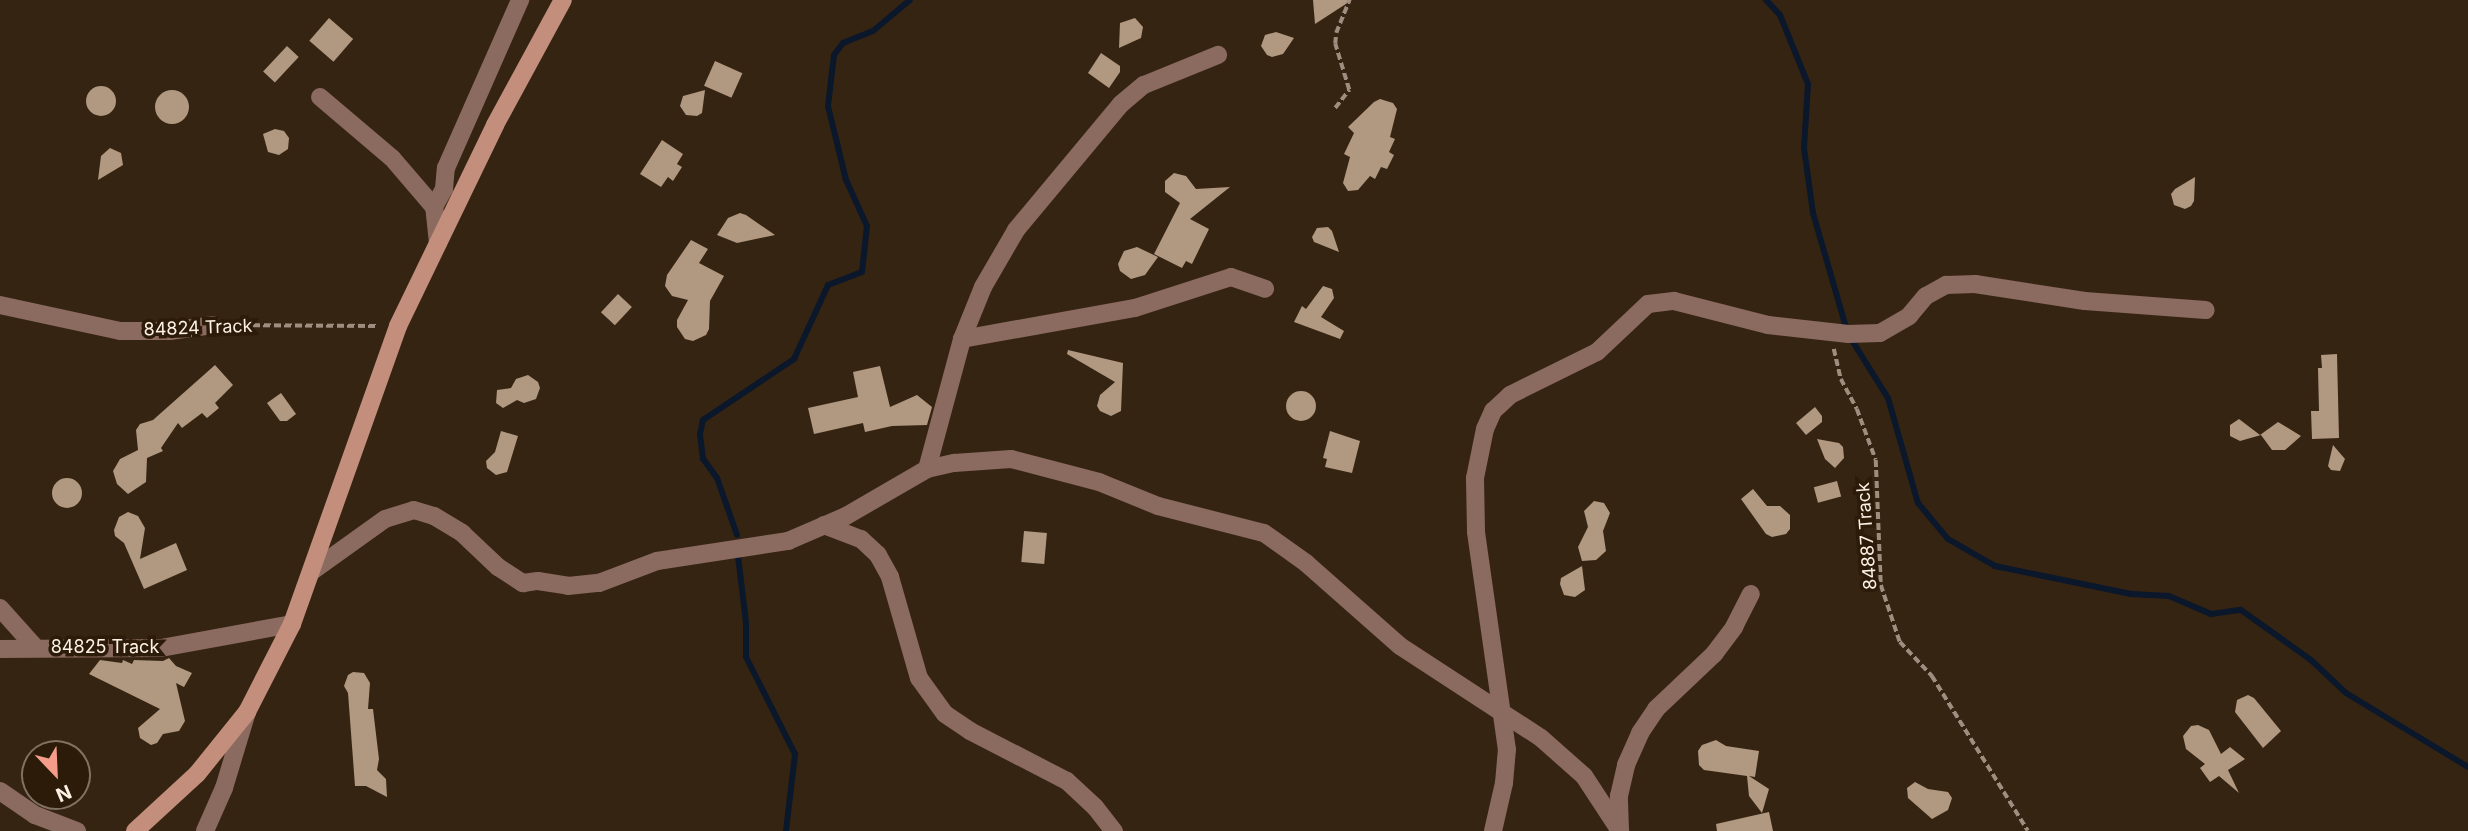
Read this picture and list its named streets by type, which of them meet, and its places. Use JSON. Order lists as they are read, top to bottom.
{
  "streets": {
    "street": ["84824 Track", "84825 Track"],
    "path": ["84887 Track"]
  },
  "north": "bottom right"
}
